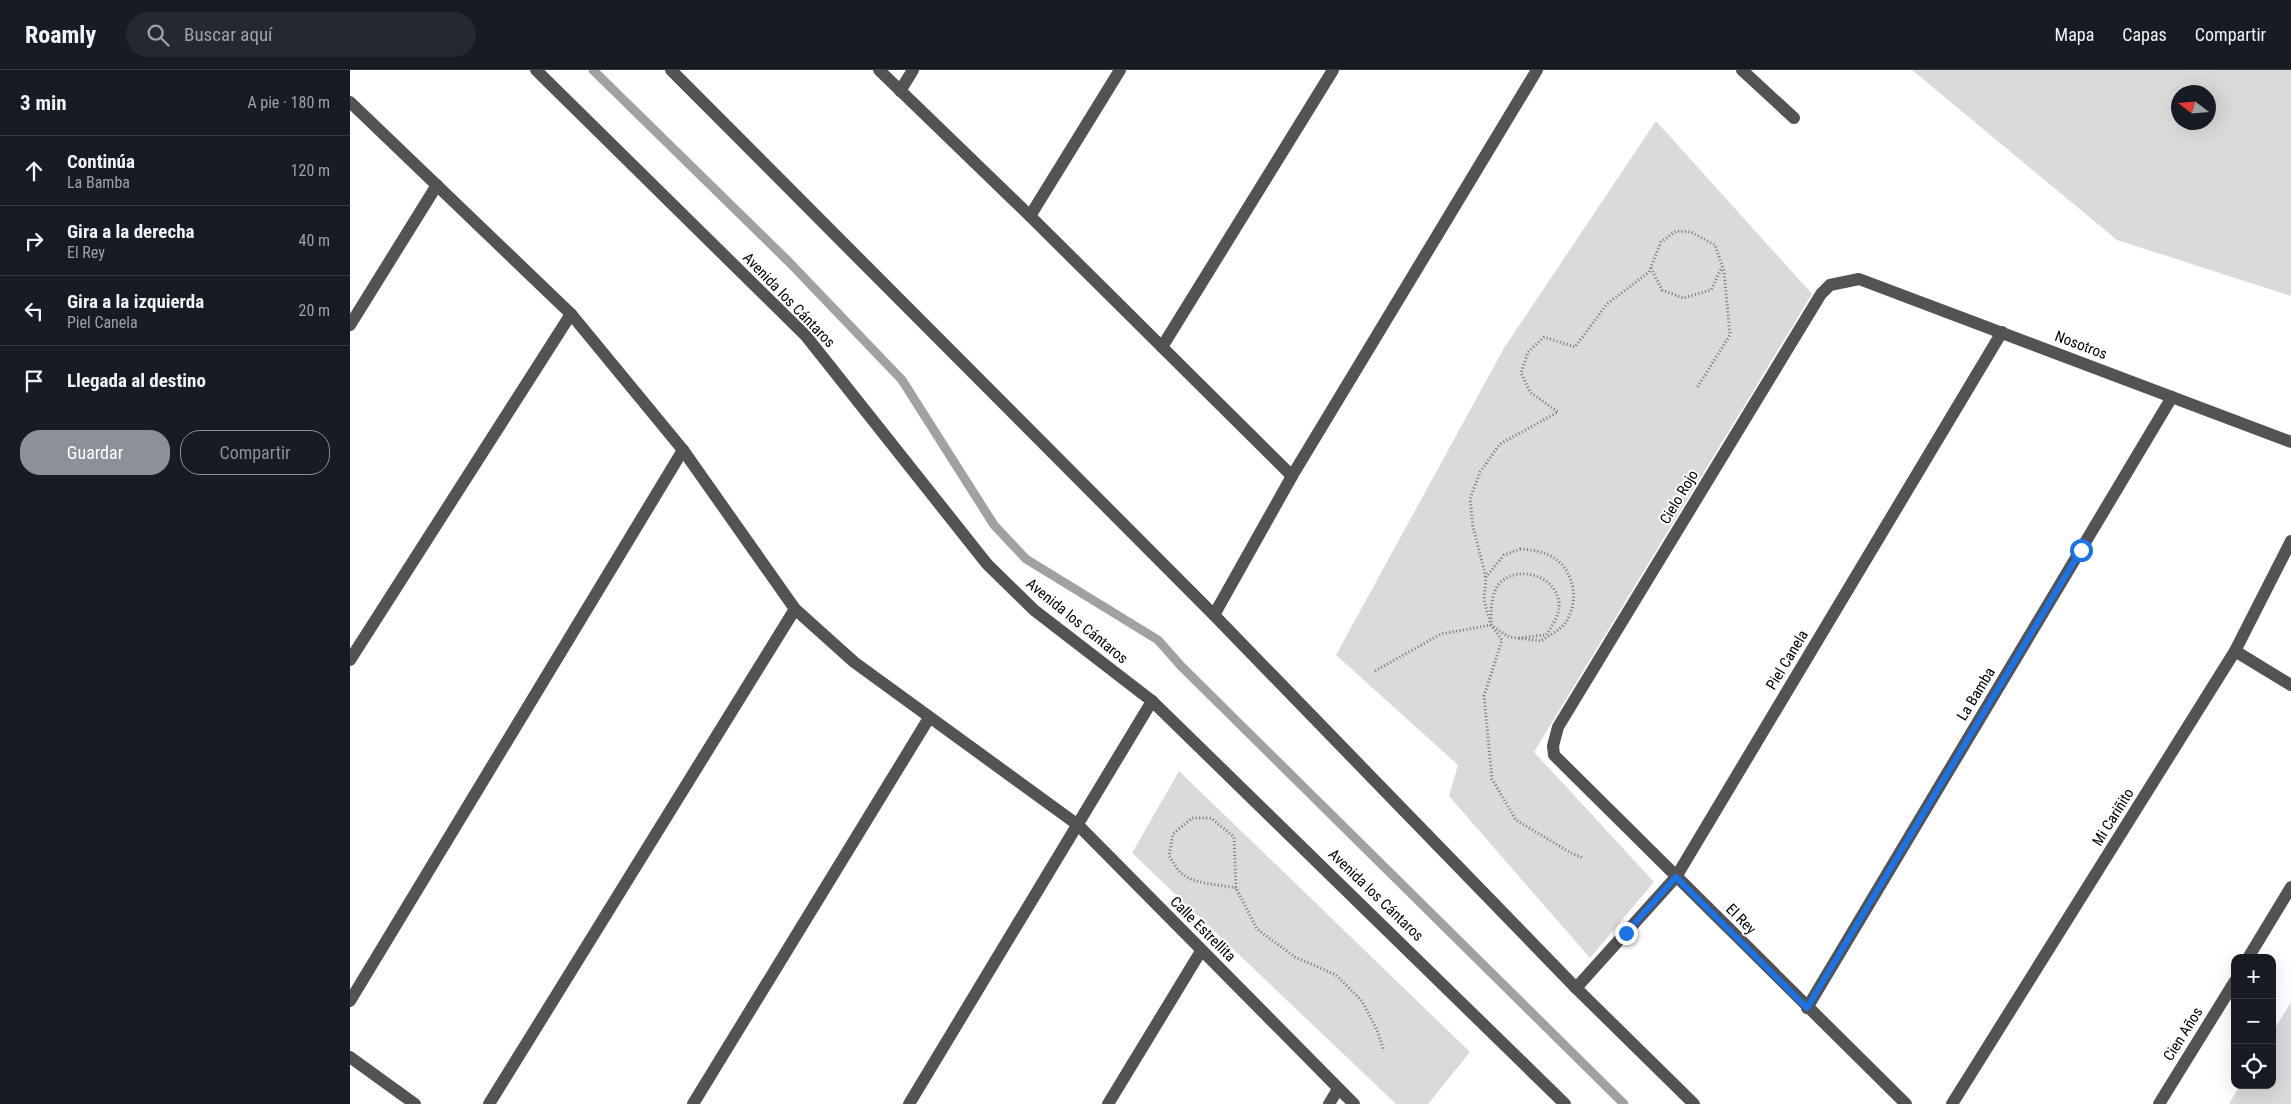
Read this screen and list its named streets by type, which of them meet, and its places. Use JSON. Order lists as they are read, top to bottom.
{
  "streets": {
    "street": [
      "Avenida los Cántaros",
      "Nosotros",
      "Cielo Rojo",
      "Piel Canela",
      "La Bamba",
      "Mi Cariñito",
      "El Rey",
      "Calle Estrellita",
      "Cien Años"
    ]
  },
  "crossings": [
    ["Nosotros", "Cielo Rojo"],
    ["Nosotros", "Piel Canela"],
    ["Nosotros", "La Bamba"],
    ["Cielo Rojo", "El Rey"],
    ["Piel Canela", "El Rey"],
    ["La Bamba", "El Rey"]
  ],
  "north": "left",
  "page": {
    "header": "Roamly",
    "search": "Buscar aquí",
    "nav": ["Mapa", "Capas", "Compartir"],
    "heading": ["3 min", "A pie · 180 m"],
    "list": [
      ["Continúa", "La Bamba", "120 m"],
      ["Gira a la derecha", "El Rey", "40 m"],
      ["Gira a la izquierda", "Piel Canela", "20 m"],
      "Llegada al destino"
    ],
    "buttons": ["Guardar", "Compartir"],
    "map_buttons": ["+", "−"]
  }
}
